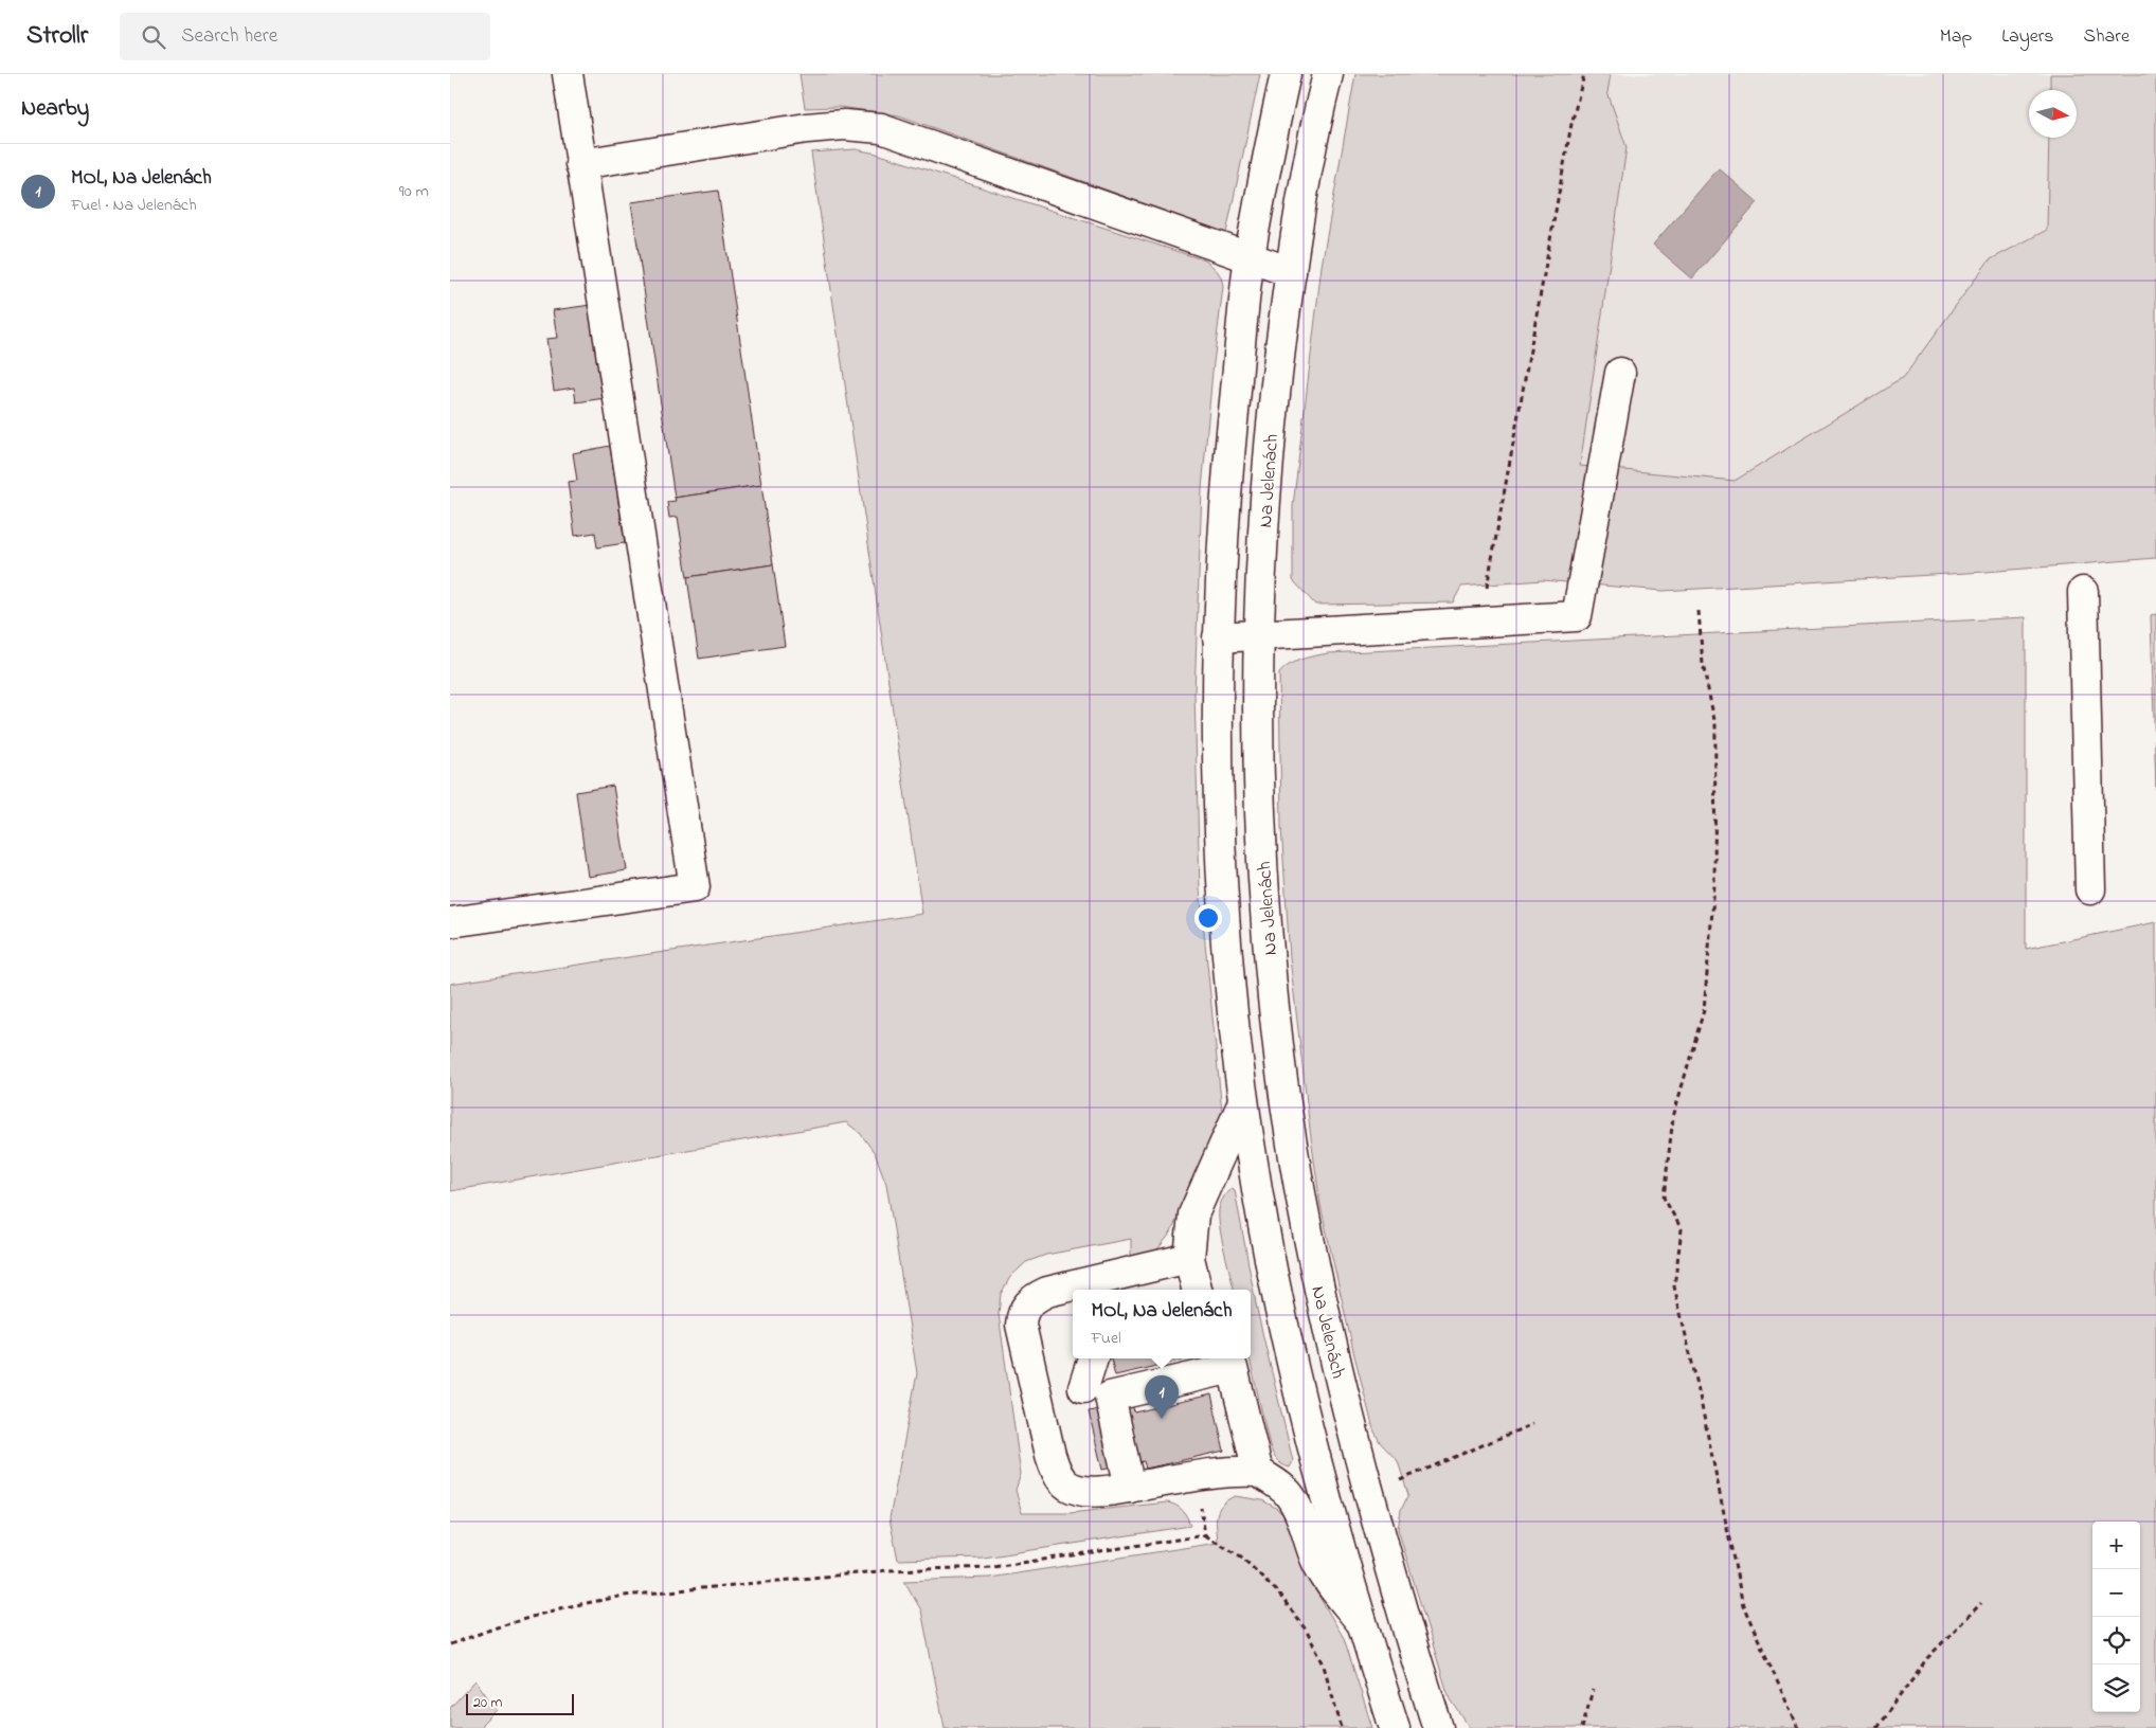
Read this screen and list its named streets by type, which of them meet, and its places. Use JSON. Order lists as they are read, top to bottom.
{
  "streets": {
    "main road": ["Na Jelenách"]
  },
  "scale_bar": "20 m",
  "north": "right",
  "page": {
    "header": "Strollr",
    "search": "Search here",
    "nav": ["Map", "Layers", "Share"],
    "heading": "Nearby",
    "list": [
      {
        "mark": "1",
        "name": "MOL, Na Jelenách",
        "note": "Fuel · Na Jelenách",
        "value": "90 m"
      }
    ],
    "popup": ["MOL, Na Jelenách", "Fuel"],
    "pins": "1",
    "map_buttons": ["+", "−"],
    "scale": "20 m"
  }
}
